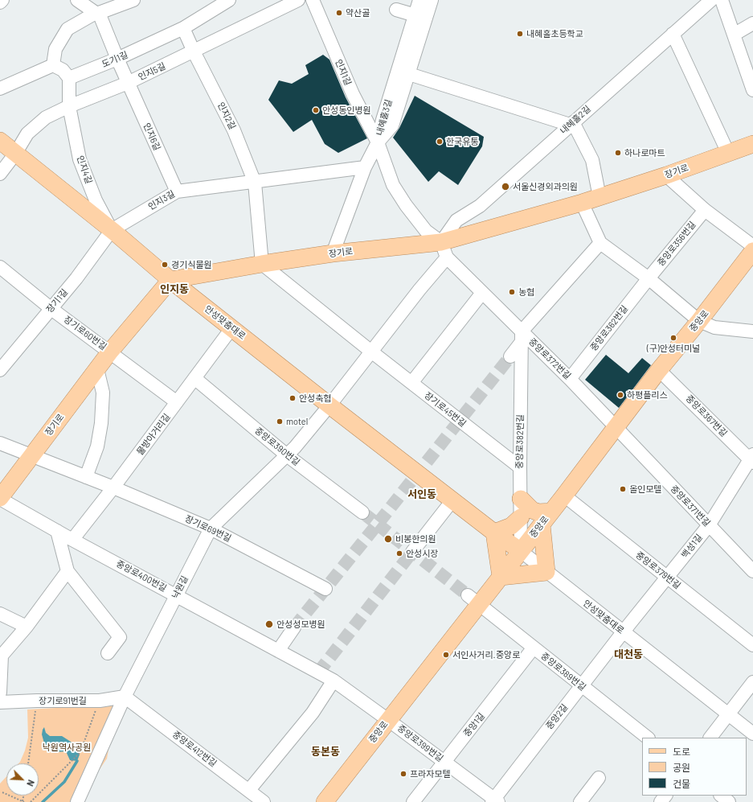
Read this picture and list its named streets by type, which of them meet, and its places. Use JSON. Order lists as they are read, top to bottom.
{
  "streets": {
    "main road": ["장기로", "중앙로", "안성맞춤대로"],
    "street": [
      "도기1길",
      "인지5길",
      "인지1길",
      "인지2길",
      "내혜홀3길",
      "내혜홀2길",
      "인지6길",
      "인지4길",
      "인지3길",
      "중앙로356번길",
      "장기1길",
      "중앙로362번길",
      "장기로60번길",
      "중앙로372번길",
      "장기로45번길",
      "중앙로367번길",
      "물방아거리길",
      "중앙로382번길",
      "중앙로390번길",
      "중앙로371번길",
      "장기로69번길",
      "백성1길",
      "중앙로379번길",
      "중앙로400번길",
      "낙원길",
      "중앙로389번길",
      "장기로91번길",
      "중앙2길",
      "중앙1길",
      "중앙로399번길",
      "중앙로412번길"
    ]
  },
  "crossings": [
    ["도기1길", "인지2길"],
    ["도기1길", "인지6길"],
    ["도기1길", "인지4길"],
    ["인지5길", "인지2길"],
    ["인지5길", "인지6길"],
    ["인지5길", "인지4길"],
    ["인지5길", "안성맞춤대로"],
    ["인지1길", "내혜홀3길"],
    ["인지1길", "내혜홀2길"],
    ["인지1길", "장기로"],
    ["인지1길", "중앙로372번길"],
    ["인지2길", "장기로"],
    ["인지2길", "인지3길"],
    ["인지2길", "장기로45번길"],
    ["내혜홀2길", "장기로"],
    ["내혜홀2길", "중앙로372번길"],
    ["인지6길", "인지3길"],
    ["인지4길", "인지3길"],
    ["인지4길", "장기1길"],
    ["인지4길", "안성맞춤대로"],
    ["장기로", "안성맞춤대로"],
    ["장기로", "장기로60번길"],
    ["장기로", "중앙로372번길"],
    ["장기로", "장기로45번길"],
    ["장기로", "장기로69번길"],
    ["장기로", "중앙로400번길"],
    ["인지3길", "장기1길"],
    ["인지3길", "안성맞춤대로"],
    ["중앙로356번길", "중앙로362번길"],
    ["장기1길", "안성맞춤대로"],
    ["장기1길", "장기로60번길"],
    ["중앙로", "안성맞춤대로"],
    ["중앙로", "중앙로372번길"],
    ["중앙로", "중앙로367번길"],
    ["중앙로", "중앙로382번길"],
    ["중앙로", "중앙로371번길"],
    ["중앙로", "중앙로379번길"],
    ["중앙로", "중앙로400번길"],
    ["중앙로", "중앙로389번길"],
    ["중앙로", "중앙로399번길"],
    ["안성맞춤대로", "물방아거리길"],
    ["안성맞춤대로", "중앙로382번길"],
    ["안성맞춤대로", "백성1길"],
    ["안성맞춤대로", "낙원길"],
    ["안성맞춤대로", "중앙2길"],
    ["중앙로362번길", "중앙로372번길"],
    ["중앙로372번길", "중앙로382번길"],
    ["중앙로372번길", "중앙로371번길"],
    ["장기로45번길", "중앙로382번길"],
    ["중앙로367번길", "백성1길"],
    ["물방아거리길", "중앙로390번길"],
    ["물방아거리길", "장기로69번길"],
    ["물방아거리길", "중앙로400번길"],
    ["중앙로390번길", "낙원길"],
    ["중앙로371번길", "백성1길"],
    ["장기로69번길", "낙원길"],
    ["백성1길", "중앙로379번길"],
    ["백성1길", "중앙2길"],
    ["중앙로400번길", "낙원길"],
    ["중앙로400번길", "중앙로399번길"],
    ["낙원길", "장기로91번길"],
    ["낙원길", "중앙로412번길"],
    ["중앙로389번길", "중앙2길"],
    ["중앙로389번길", "중앙1길"],
    ["장기로91번길", "중앙로412번길"],
    ["중앙2길", "중앙로399번길"],
    ["중앙1길", "중앙로399번길"]
  ],
  "districts": [
    "인지동",
    "서인동",
    "대천동",
    "동본동"
  ],
  "parks": ["낙원역사공원"],
  "places": [
    "약산골",
    "내혜홀초등학교",
    "안성동인병원",
    "한국유통",
    "하나로마트",
    "서울신경외과의원",
    "경기식물원",
    "농협",
    "(구)안성터미널",
    "하평플리스",
    "안성축협",
    "motel",
    "올인모텔",
    "비봉한의원",
    "안성시장",
    "안성성모병원",
    "서인사거리.중앙로",
    "프라자모텔"
  ],
  "legend": ["도로", "공원", "건물"],
  "north": "bottom right"
}
